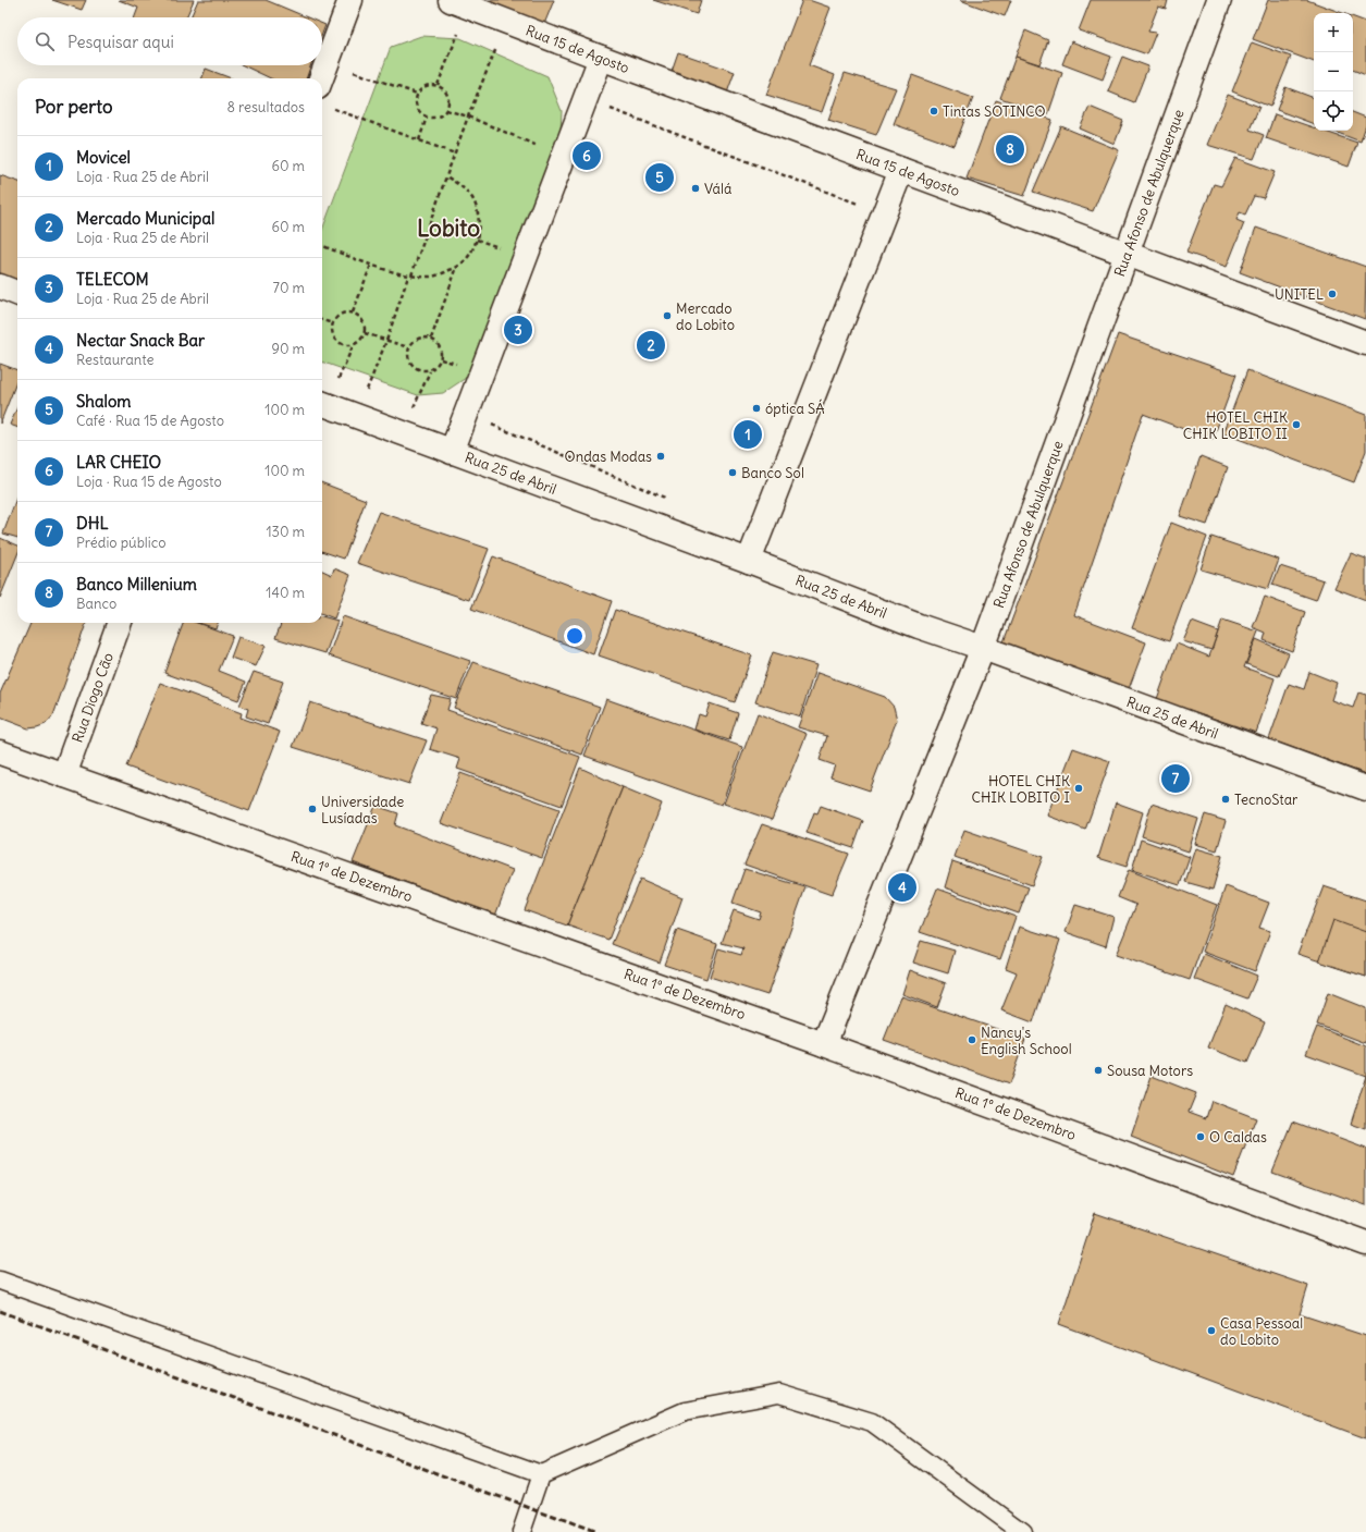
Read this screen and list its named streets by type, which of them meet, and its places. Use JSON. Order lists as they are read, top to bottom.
{
  "streets": {
    "street": [
      "Rua 15 de Agosto",
      "Rua Afonso de Abulquerque",
      "Rua 25 de Abril",
      "Rua Diogo Cão",
      "Rua 1º de Dezembro"
    ]
  },
  "crossings": [
    ["Rua 15 de Agosto", "Rua Afonso de Abulquerque"],
    ["Rua Afonso de Abulquerque", "Rua 25 de Abril"],
    ["Rua Afonso de Abulquerque", "Rua 1º de Dezembro"],
    ["Rua Diogo Cão", "Rua 1º de Dezembro"]
  ],
  "districts": ["Lobito"],
  "places": [
    "Tintas SOTINCO",
    "Válá",
    "UNITEL",
    "Mercado do Lobito",
    "óptica SÁ",
    "HOTEL CHIK CHIK LOBITO II",
    "Ondas Modas",
    "Banco Sol",
    "HOTEL CHIK CHIK LOBITO I",
    "TecnoStar",
    "Universidade Lusíadas",
    "Nancy's English School",
    "Sousa Motors",
    "O Caldas",
    "Casa Pessoal do Lobito"
  ],
  "page": {
    "map_buttons": ["+", "−"],
    "search": "Pesquisar aqui",
    "heading": ["Por perto", "8 resultados"],
    "pins": [
      "8",
      "6",
      "5",
      "3",
      "2",
      "1",
      "7",
      "4"
    ],
    "list": [
      {
        "mark": "1",
        "name": "Movicel",
        "note": "Loja · Rua 25 de Abril",
        "value": "60 m"
      },
      {
        "mark": "2",
        "name": "Mercado Municipal",
        "note": "Loja · Rua 25 de Abril",
        "value": "60 m"
      },
      {
        "mark": "3",
        "name": "TELECOM",
        "note": "Loja · Rua 25 de Abril",
        "value": "70 m"
      },
      {
        "mark": "4",
        "name": "Nectar Snack Bar",
        "note": "Restaurante",
        "value": "90 m"
      },
      {
        "mark": "5",
        "name": "Shalom",
        "note": "Café · Rua 15 de Agosto",
        "value": "100 m"
      },
      {
        "mark": "6",
        "name": "LAR CHEIO",
        "note": "Loja · Rua 15 de Agosto",
        "value": "100 m"
      },
      {
        "mark": "7",
        "name": "DHL",
        "note": "Prédio público",
        "value": "130 m"
      },
      {
        "mark": "8",
        "name": "Banco Millenium",
        "note": "Banco",
        "value": "140 m"
      }
    ]
  }
}
